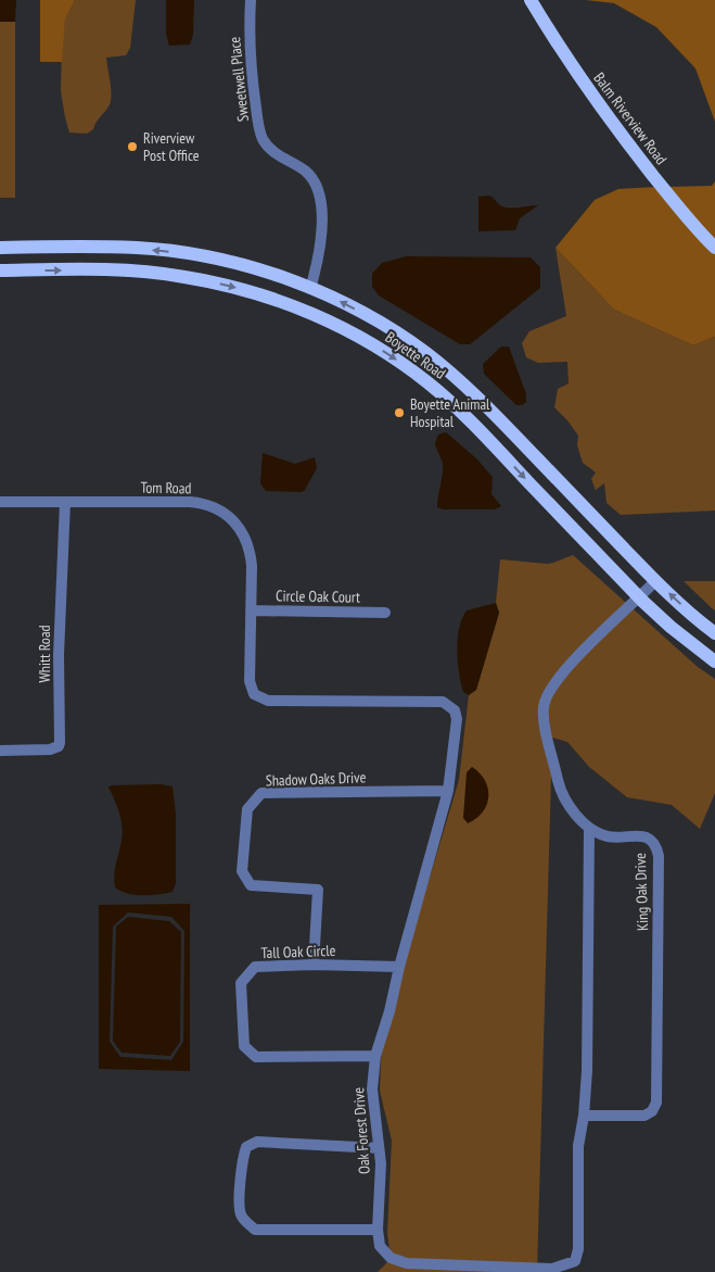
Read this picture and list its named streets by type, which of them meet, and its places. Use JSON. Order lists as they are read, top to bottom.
{
  "streets": {
    "main road": ["Balm Riverview Road", "Boyette Road"],
    "street": [
      "Sweetwell Place",
      "Tom Road",
      "Circle Oak Court",
      "Whitt Road",
      "Shadow Oaks Drive",
      "King Oak Drive",
      "Tall Oak Circle",
      "Oak Forest Drive"
    ]
  },
  "crossings": [
    ["Sweetwell Place", "Boyette Road"],
    ["Tom Road", "Circle Oak Court"],
    ["Tom Road", "Whitt Road"],
    ["Tom Road", "Oak Forest Drive"],
    ["Circle Oak Court", "Oak Forest Drive"],
    ["Shadow Oaks Drive", "Tall Oak Circle"],
    ["Shadow Oaks Drive", "Oak Forest Drive"],
    ["King Oak Drive", "Oak Forest Drive"],
    ["Tall Oak Circle", "Oak Forest Drive"]
  ],
  "places": ["Riverview Post Office", "Boyette Animal Hospital"]
}
